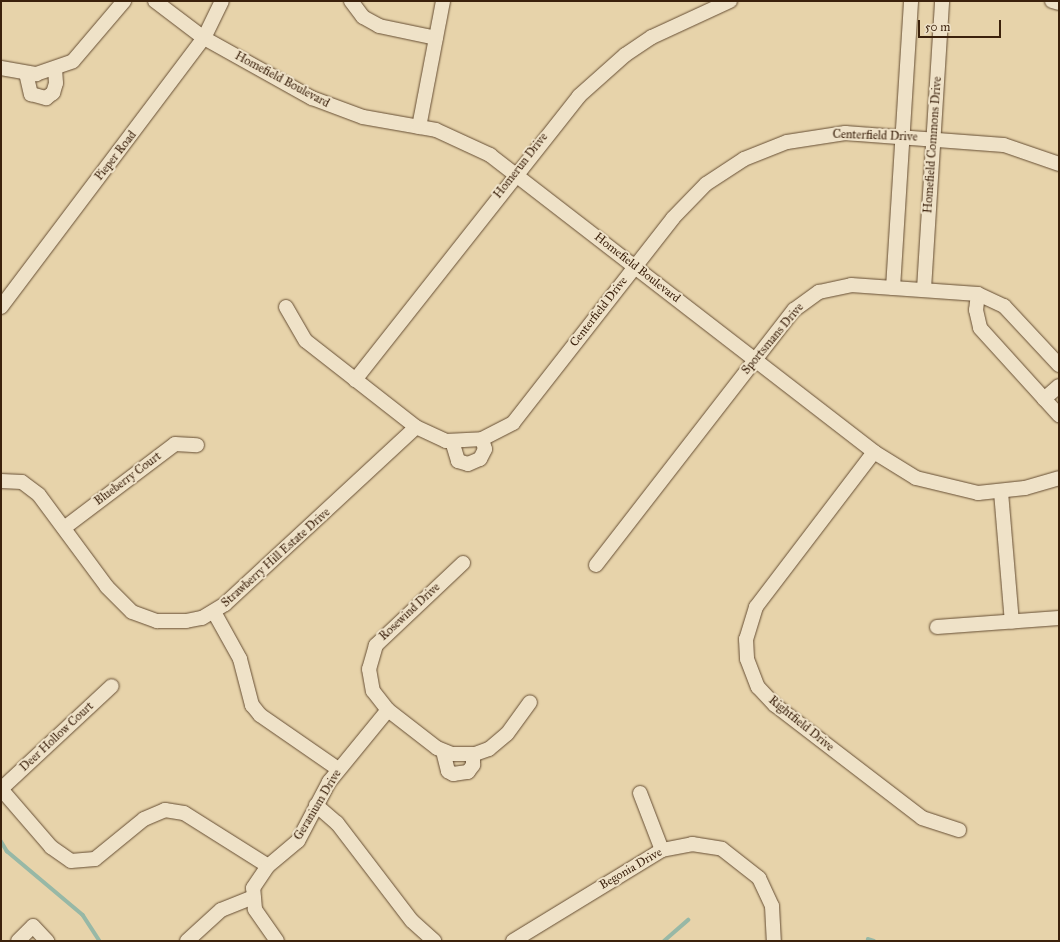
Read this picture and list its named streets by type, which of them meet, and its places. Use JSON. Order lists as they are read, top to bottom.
{
  "streets": {
    "street": [
      "Homefield Boulevard",
      "Centerfield Drive",
      "Homefield Commons Drive",
      "Pieper Road",
      "Homerun Drive",
      "Sportsmans Drive",
      "Blueberry Court",
      "Strawberry Hill Estate Drive",
      "Rosewind Drive",
      "Rightfield Drive",
      "Deer Hollow Court",
      "Geranium Drive",
      "Begonia Drive"
    ]
  },
  "crossings": [
    ["Homefield Boulevard", "Centerfield Drive"],
    ["Homefield Boulevard", "Pieper Road"],
    ["Homefield Boulevard", "Homerun Drive"],
    ["Homefield Boulevard", "Sportsmans Drive"],
    ["Homefield Boulevard", "Rightfield Drive"],
    ["Centerfield Drive", "Homefield Commons Drive"],
    ["Centerfield Drive", "Homerun Drive"],
    ["Centerfield Drive", "Strawberry Hill Estate Drive"],
    ["Homefield Commons Drive", "Sportsmans Drive"],
    ["Blueberry Court", "Strawberry Hill Estate Drive"],
    ["Rosewind Drive", "Geranium Drive"]
  ],
  "scale_bar": "50 m"
}
